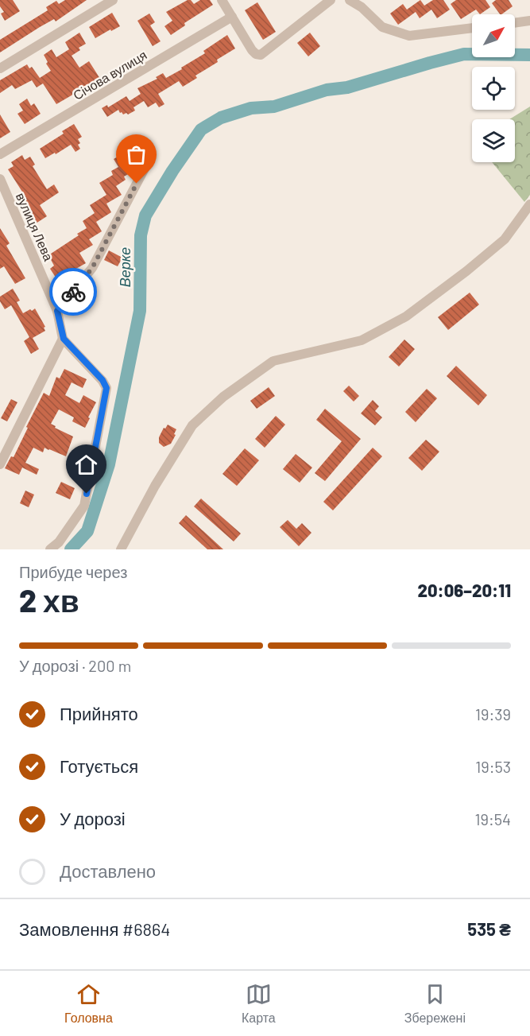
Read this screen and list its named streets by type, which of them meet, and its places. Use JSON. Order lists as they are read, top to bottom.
{
  "streets": {
    "street": ["Січова вулиця", "вулиця Лева"]
  },
  "water": ["Верке"],
  "north": "top right",
  "page": {
    "heading": ["2 хв", "Прибуде через", "20:06–20:11"],
    "panel": ["Замовлення #6864", "535 ₴"],
    "bar": "У дорозі · 200 m",
    "list": [
      ["Прийнято", "19:39"],
      ["Готується", "19:53"],
      ["У дорозі", "19:54"],
      "Доставлено"
    ],
    "tabs": ["Головна", "Карта", "Збережені"]
  }
}
